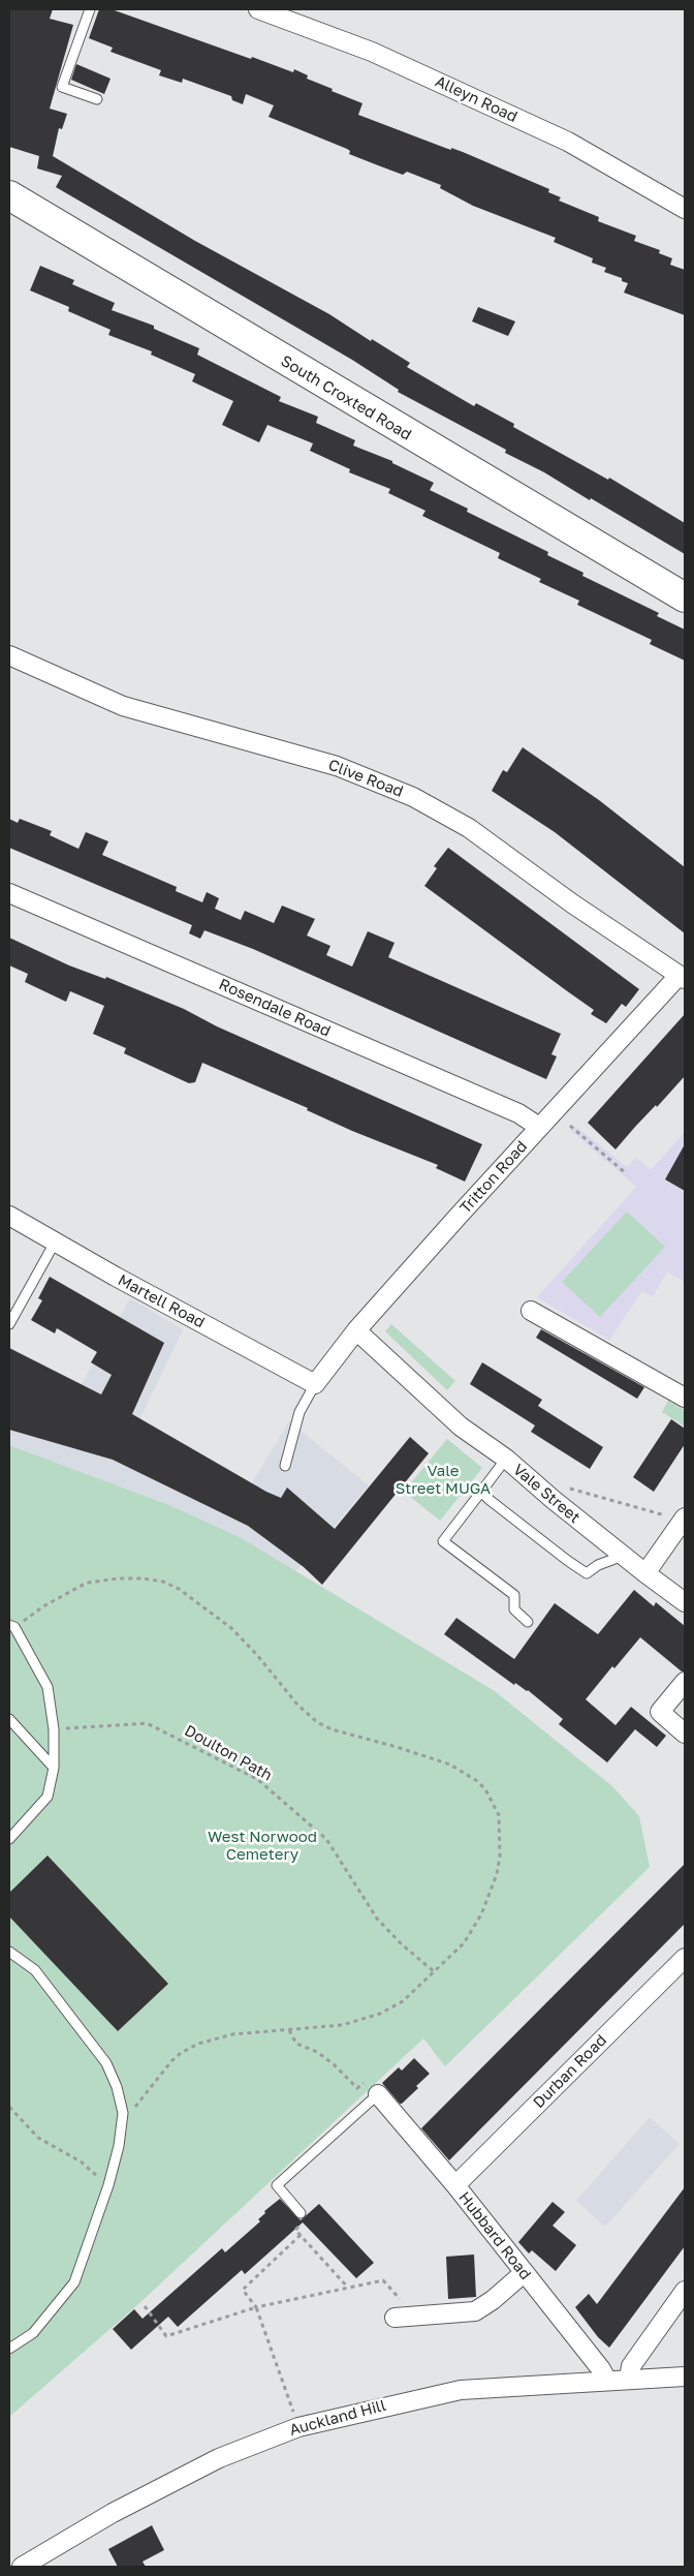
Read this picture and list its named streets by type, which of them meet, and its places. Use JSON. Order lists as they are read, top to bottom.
{
  "streets": {
    "main road": ["South Croxted Road"],
    "street": [
      "Alleyn Road",
      "Clive Road",
      "Rosendale Road",
      "Tritton Road",
      "Martell Road",
      "Vale Street",
      "Durban Road",
      "Hubbard Road",
      "Auckland Hill"
    ],
    "path": ["Doulton Path"]
  },
  "crossings": [
    ["Clive Road", "Tritton Road"],
    ["Rosendale Road", "Tritton Road"],
    ["Tritton Road", "Martell Road"],
    ["Tritton Road", "Vale Street"],
    ["Durban Road", "Hubbard Road"],
    ["Hubbard Road", "Auckland Hill"]
  ],
  "parks": ["Vale Street MUGA", "West Norwood Cemetery"]
}
